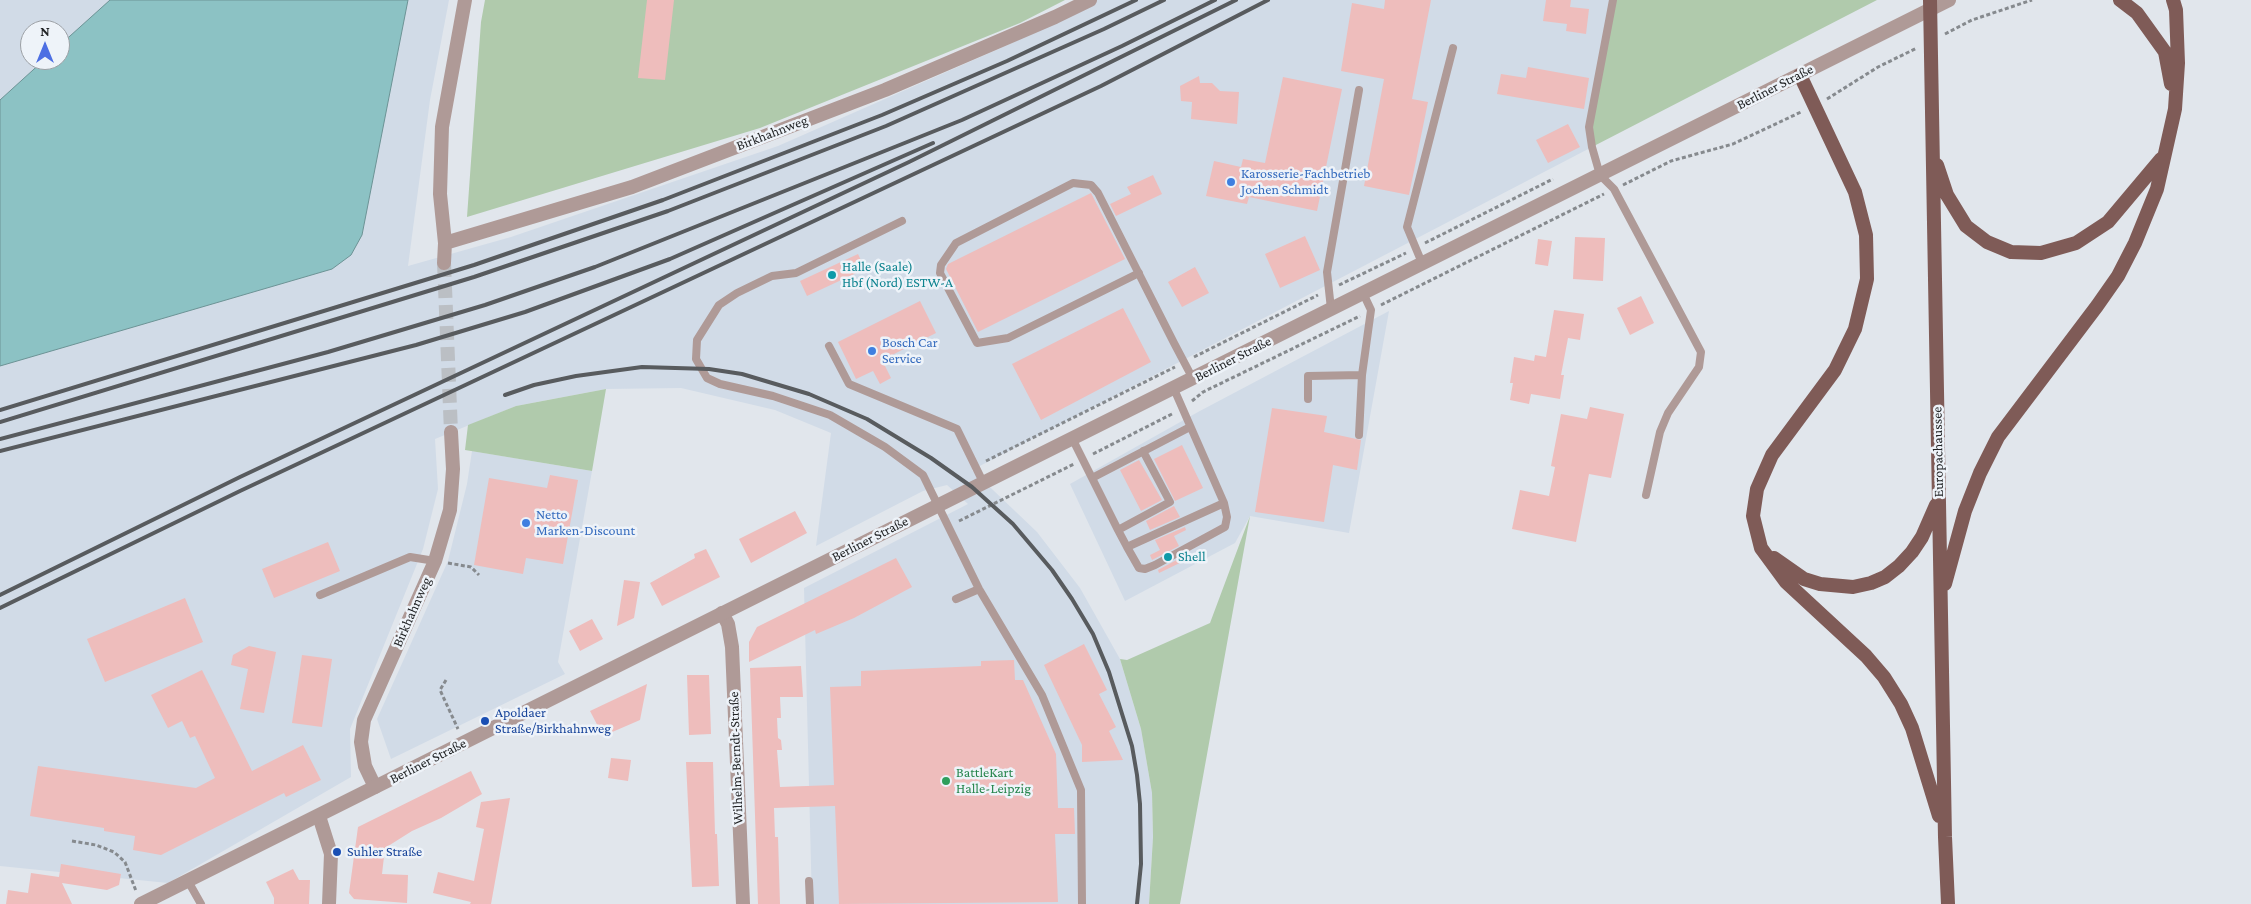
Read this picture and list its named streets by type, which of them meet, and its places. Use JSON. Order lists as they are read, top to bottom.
{
  "streets": {
    "main road": ["Europachaussee"],
    "street": ["Berliner Straße", "Birkhahnweg", "Wilhelm-Berndt-Straße"]
  },
  "crossings": [
    ["Berliner Straße", "Birkhahnweg"],
    ["Berliner Straße", "Wilhelm-Berndt-Straße"]
  ],
  "places": [
    "Karosserie-Fachbetrieb Jochen Schmidt",
    "Halle (Saale) Hbf (Nord) ESTW-A",
    "Bosch Car Service",
    "Netto Marken-Discount",
    "Shell",
    "Apoldaer Straße/Birkhahnweg",
    "BattleKart Halle-Leipzig",
    "Suhler Straße"
  ],
  "north": "top"
}
